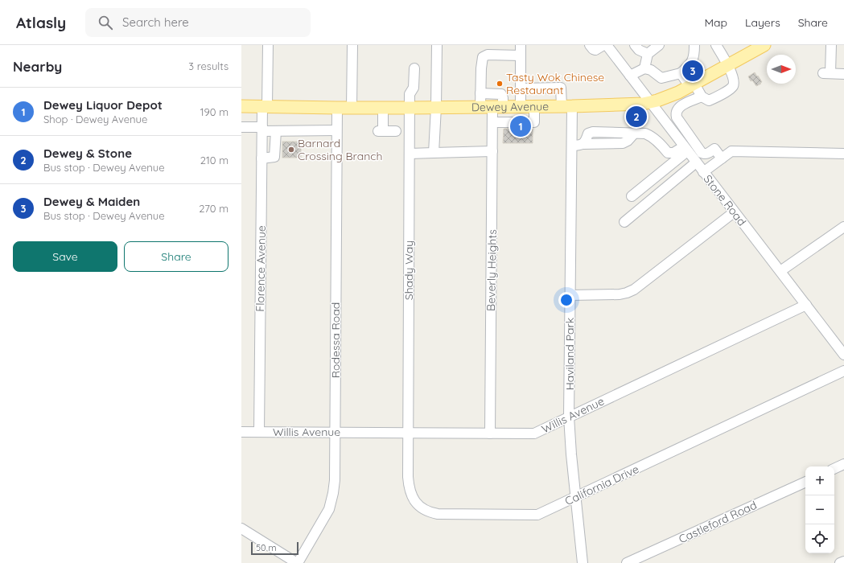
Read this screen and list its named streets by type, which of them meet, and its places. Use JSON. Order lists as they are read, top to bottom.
{
  "streets": {
    "main road": ["Dewey Avenue"],
    "street": [
      "Stone Road",
      "Florence Avenue",
      "Shady Way",
      "Beverly Heights",
      "Rodessa Road",
      "Haviland Park",
      "Willis Avenue",
      "California Drive",
      "Castleford Road"
    ]
  },
  "crossings": [
    ["Dewey Avenue", "Stone Road"],
    ["Dewey Avenue", "Florence Avenue"],
    ["Dewey Avenue", "Shady Way"],
    ["Dewey Avenue", "Beverly Heights"],
    ["Dewey Avenue", "Rodessa Road"],
    ["Dewey Avenue", "Haviland Park"],
    ["Stone Road", "Willis Avenue"],
    ["Florence Avenue", "Willis Avenue"],
    ["Shady Way", "Willis Avenue"],
    ["Shady Way", "California Drive"],
    ["Beverly Heights", "Willis Avenue"],
    ["Rodessa Road", "Willis Avenue"],
    ["Haviland Park", "Willis Avenue"],
    ["Haviland Park", "California Drive"],
    ["Willis Avenue", "California Drive"]
  ],
  "places": ["Tasty Wok Chinese Restaurant", "Barnard Crossing Branch"],
  "scale_bar": "50 m",
  "north": "right",
  "page": {
    "header": "Atlasly",
    "search": "Search here",
    "nav": ["Map", "Layers", "Share"],
    "heading": ["Nearby", "3 results"],
    "pins": ["3", "2", "1"],
    "list": [
      {
        "mark": "1",
        "name": "Dewey Liquor Depot",
        "note": "Shop · Dewey Avenue",
        "value": "190 m"
      },
      {
        "mark": "2",
        "name": "Dewey & Stone",
        "note": "Bus stop · Dewey Avenue",
        "value": "210 m"
      },
      {
        "mark": "3",
        "name": "Dewey & Maiden",
        "note": "Bus stop · Dewey Avenue",
        "value": "270 m"
      }
    ],
    "buttons": ["Save", "Share"],
    "map_buttons": ["+", "−"],
    "scale": "50 m"
  }
}
